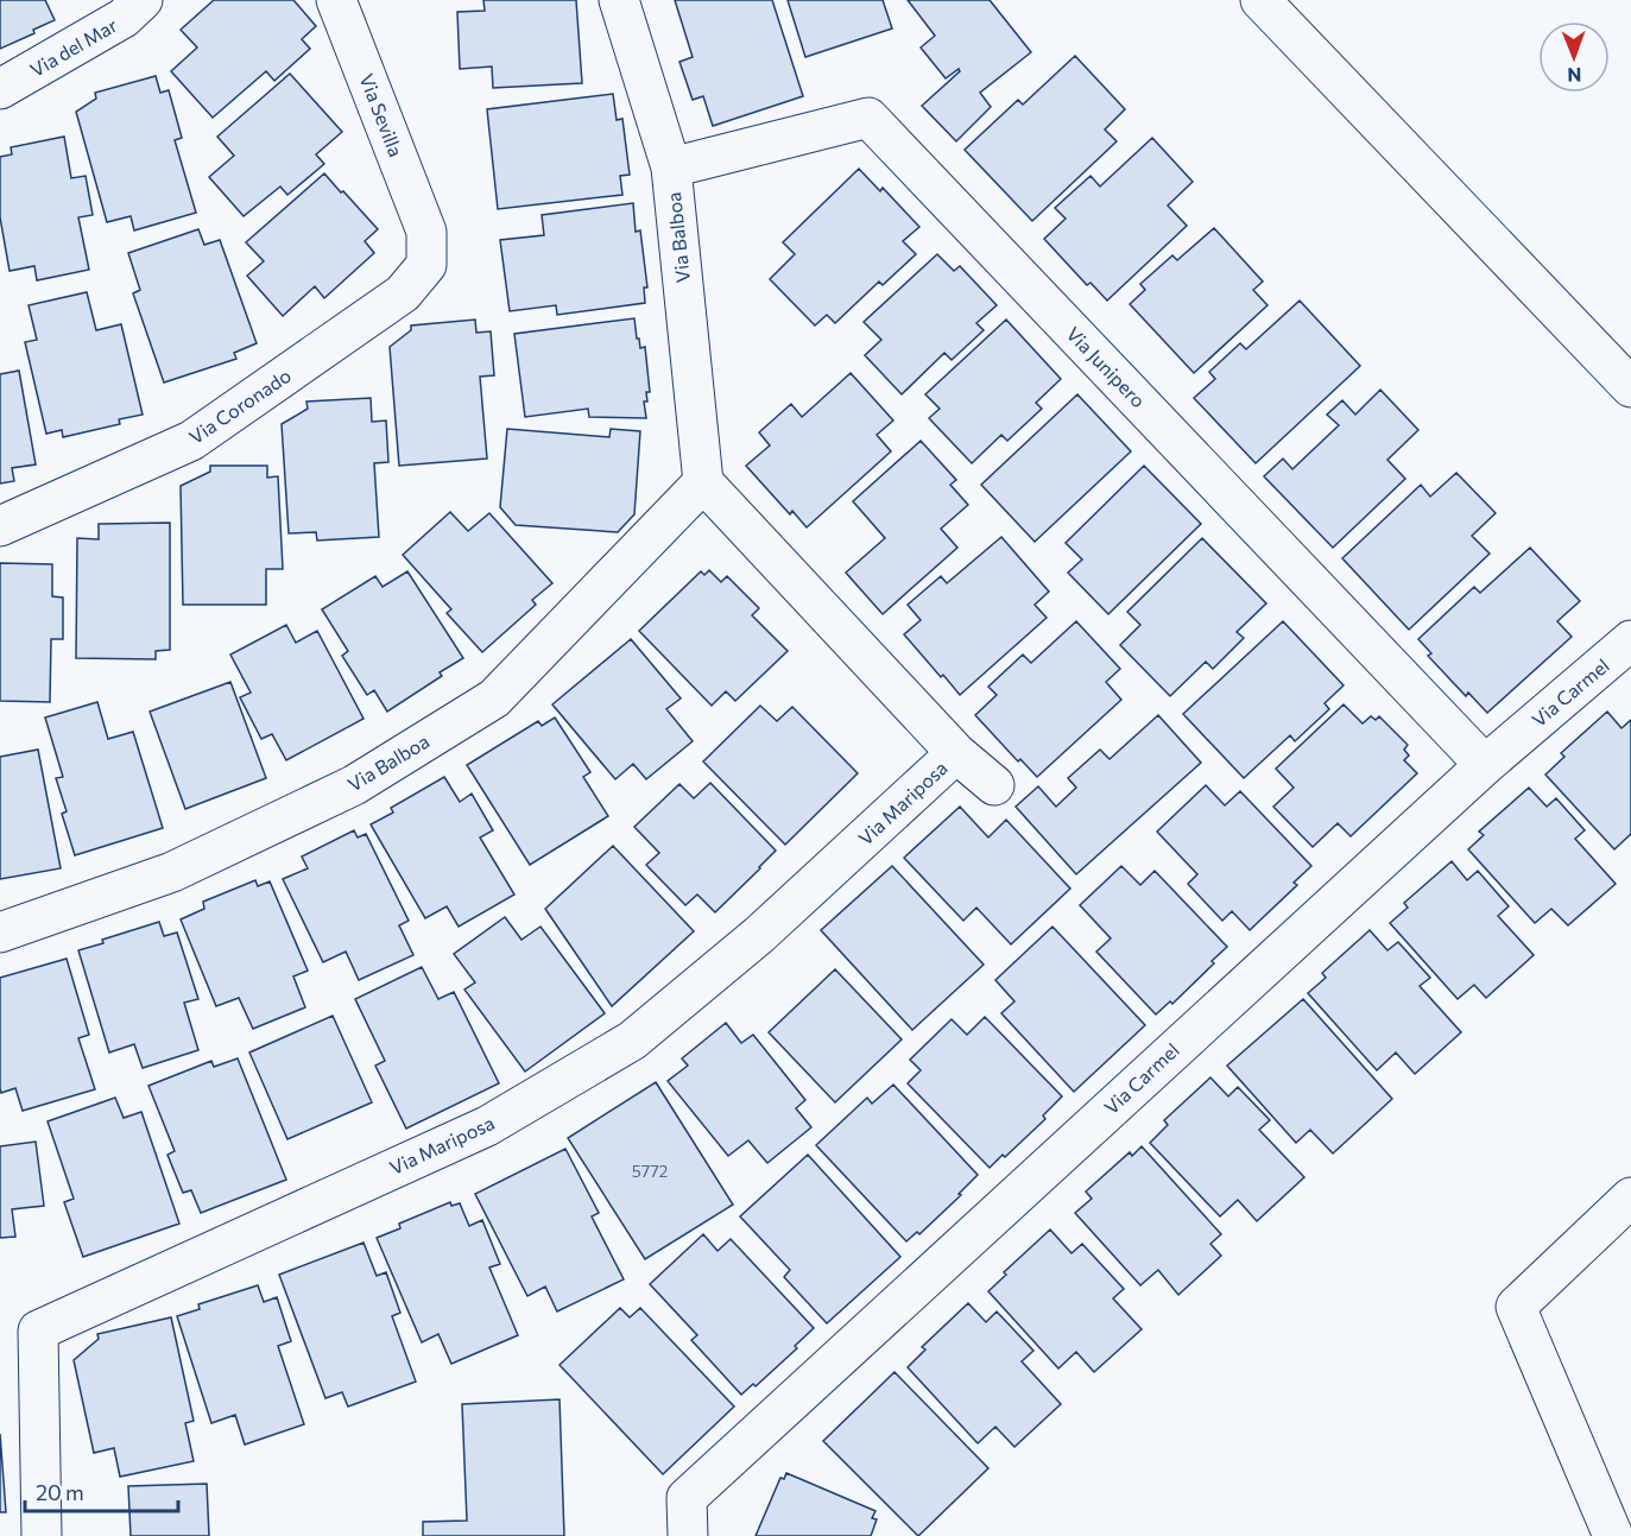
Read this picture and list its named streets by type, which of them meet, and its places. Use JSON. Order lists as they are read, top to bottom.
{
  "streets": {
    "street": [
      "Via del Mar",
      "Via Sevilla",
      "Via Balboa",
      "Via Junipero",
      "Via Coronado",
      "Via Carmel",
      "Via Mariposa"
    ]
  },
  "crossings": [
    ["Via Sevilla", "Via Coronado"],
    ["Via Balboa", "Via Junipero"],
    ["Via Junipero", "Via Carmel"]
  ],
  "house_numbers": ["5772"],
  "scale_bar": "20 m",
  "north": "bottom"
}
